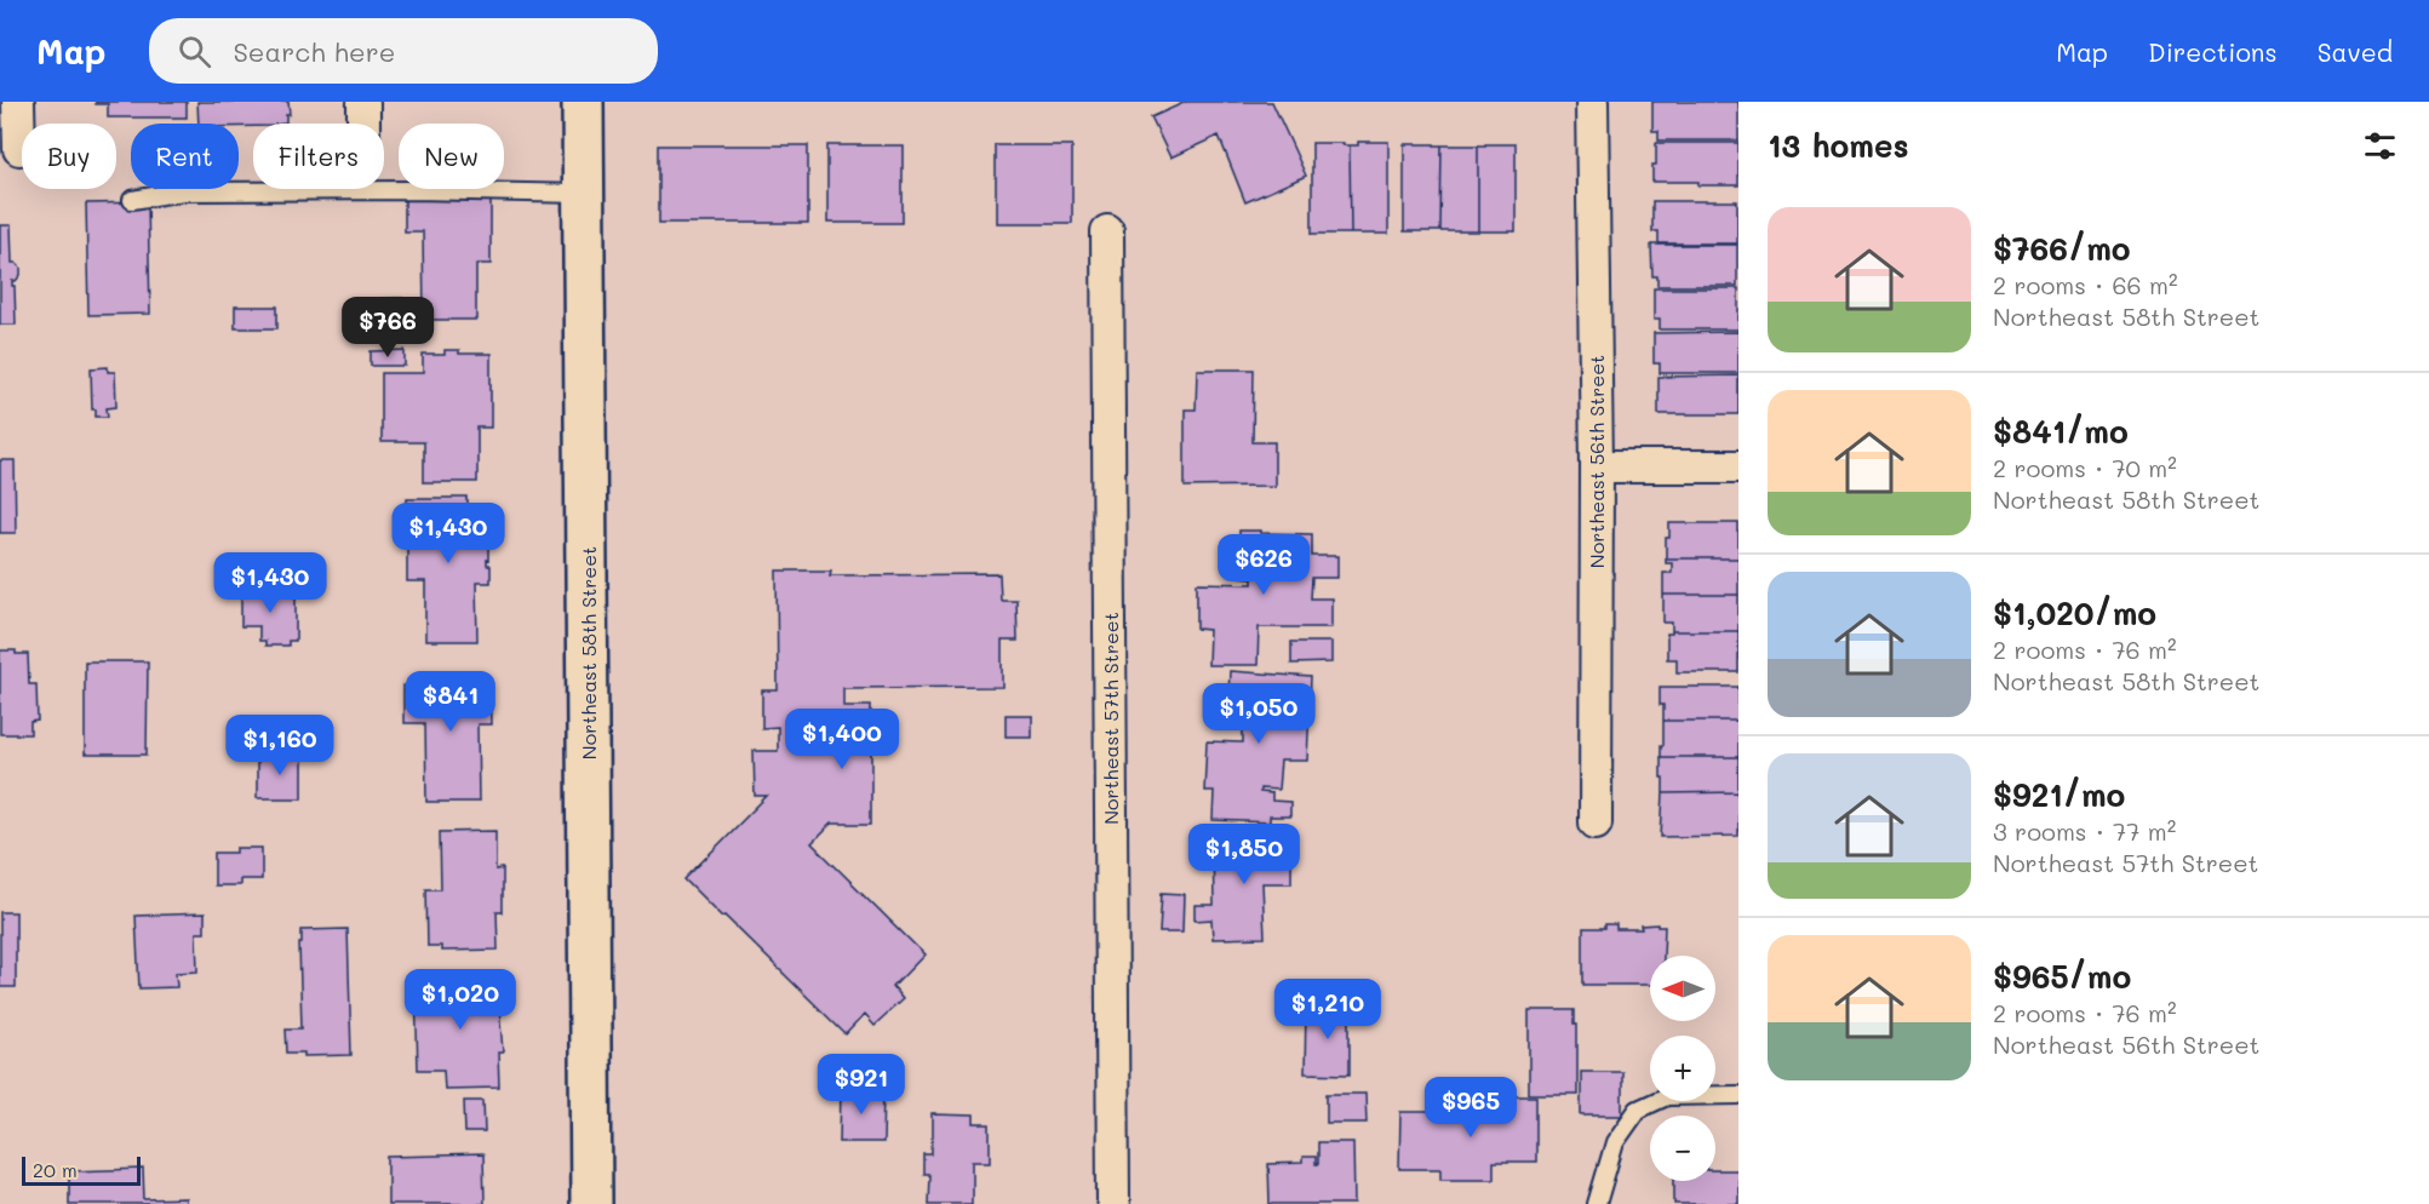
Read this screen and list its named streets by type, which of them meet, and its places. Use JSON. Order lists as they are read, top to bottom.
{
  "streets": {
    "street": ["Northeast 56th Street", "Northeast 58th Street", "Northeast 57th Street"]
  },
  "scale_bar": "20 m",
  "north": "left",
  "page": {
    "header": "Map",
    "search": "Search here",
    "nav": ["Map", "Directions", "Saved"],
    "heading": "13 homes",
    "chip": [
      "Buy",
      "Rent",
      "Filters",
      "New"
    ],
    "list": [
      {
        "name": "$766/mo",
        "note": "2 rooms · 66 m² · Northeast 58th Street"
      },
      {
        "name": "$841/mo",
        "note": "2 rooms · 70 m² · Northeast 58th Street"
      },
      {
        "name": "$1,020/mo",
        "note": "2 rooms · 76 m² · Northeast 58th Street"
      },
      {
        "name": "$921/mo",
        "note": "3 rooms · 77 m² · Northeast 57th Street"
      },
      {
        "name": "$965/mo",
        "note": "2 rooms · 76 m² · Northeast 56th Street"
      }
    ],
    "price": [
      "$766",
      "$1,430",
      "$626",
      "$1,430",
      "$841",
      "$1,050",
      "$1,400",
      "$1,160",
      "$1,850",
      "$1,020",
      "$1,210",
      "$921",
      "$965"
    ],
    "map_buttons": ["+", "−"],
    "scale": "20 m"
  }
}
